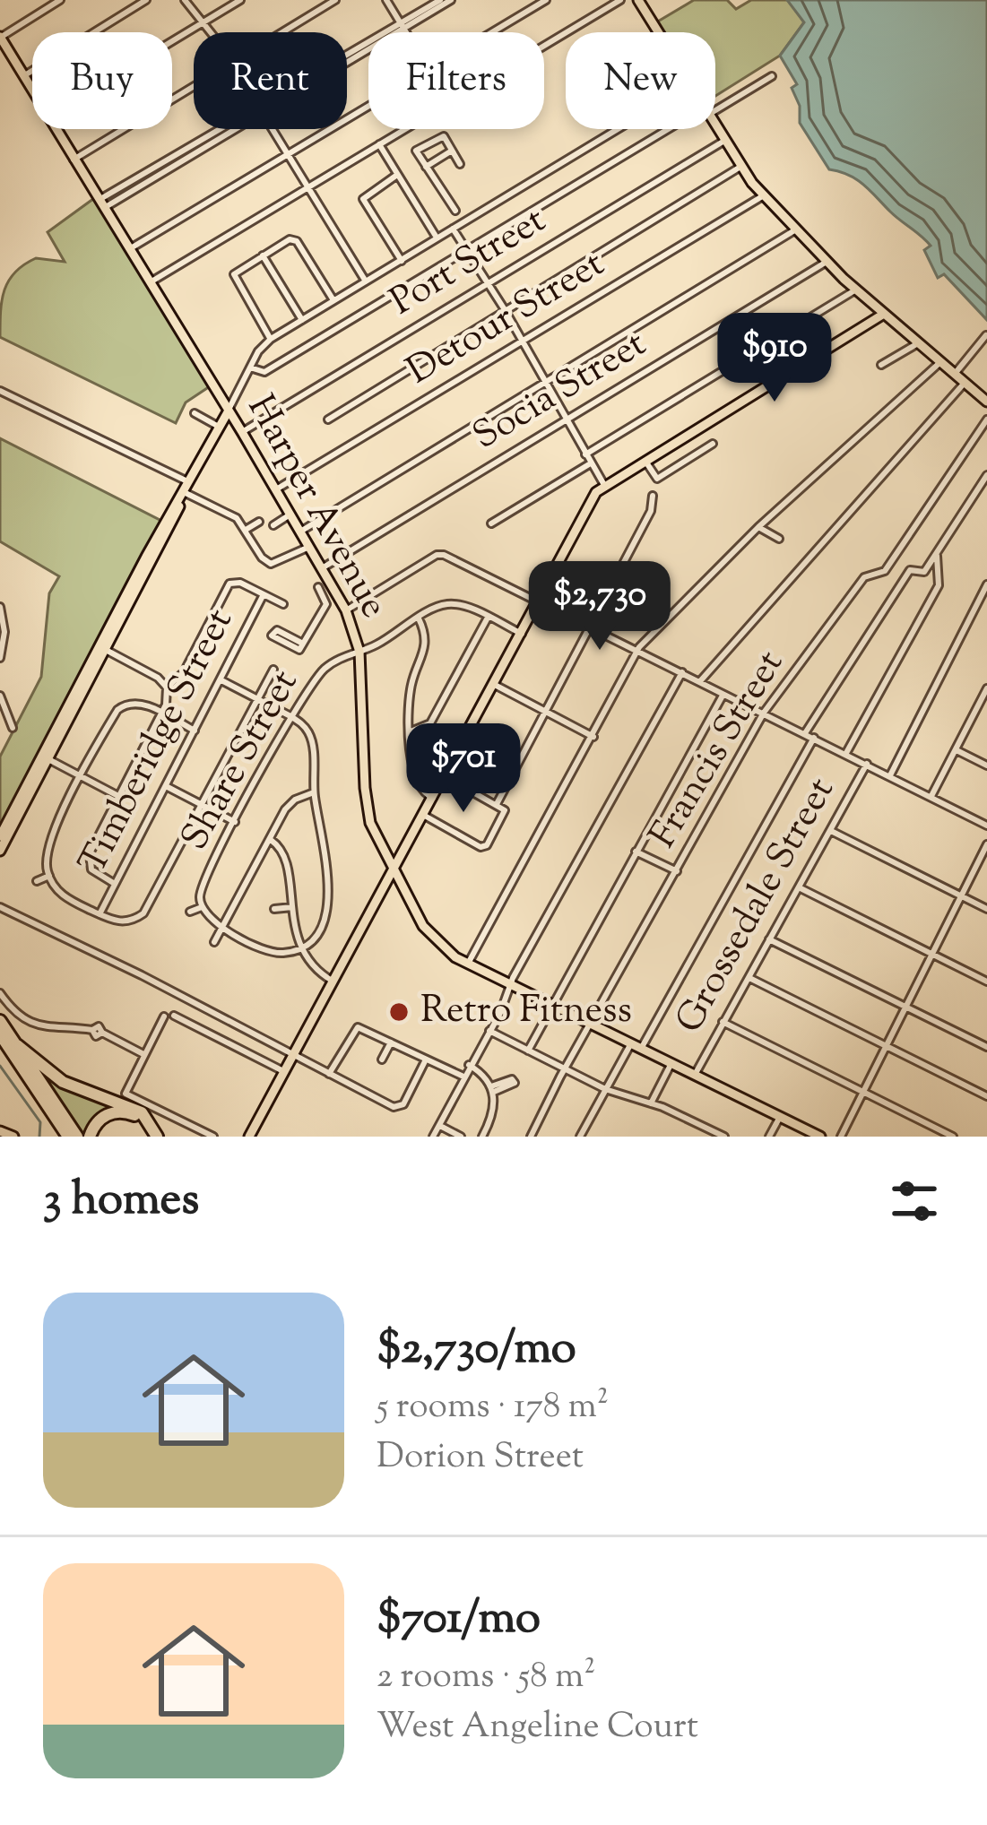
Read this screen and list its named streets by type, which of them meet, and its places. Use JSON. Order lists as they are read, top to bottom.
{
  "streets": {
    "main road": ["Harper Avenue"],
    "street": [
      "Port Street",
      "Detour Street",
      "Socia Street",
      "Timberidge Street",
      "Francis Street",
      "Share Street",
      "Grossedale Street"
    ]
  },
  "crossings": [
    ["Port Street", "Harper Avenue"],
    ["Detour Street", "Harper Avenue"],
    ["Socia Street", "Harper Avenue"],
    ["Harper Avenue", "Francis Street"],
    ["Harper Avenue", "Share Street"],
    ["Harper Avenue", "Grossedale Street"]
  ],
  "places": ["Retro Fitness"],
  "page": {
    "chip": [
      "Buy",
      "Rent",
      "Filters",
      "New"
    ],
    "price": ["$910", "$2,730", "$701"],
    "heading": "3 homes",
    "list": [
      {
        "name": "$2,730/mo",
        "note": "5 rooms · 178 m² · Dorion Street"
      },
      {
        "name": "$701/mo",
        "note": "2 rooms · 58 m² · West Angeline Court"
      }
    ]
  }
}
